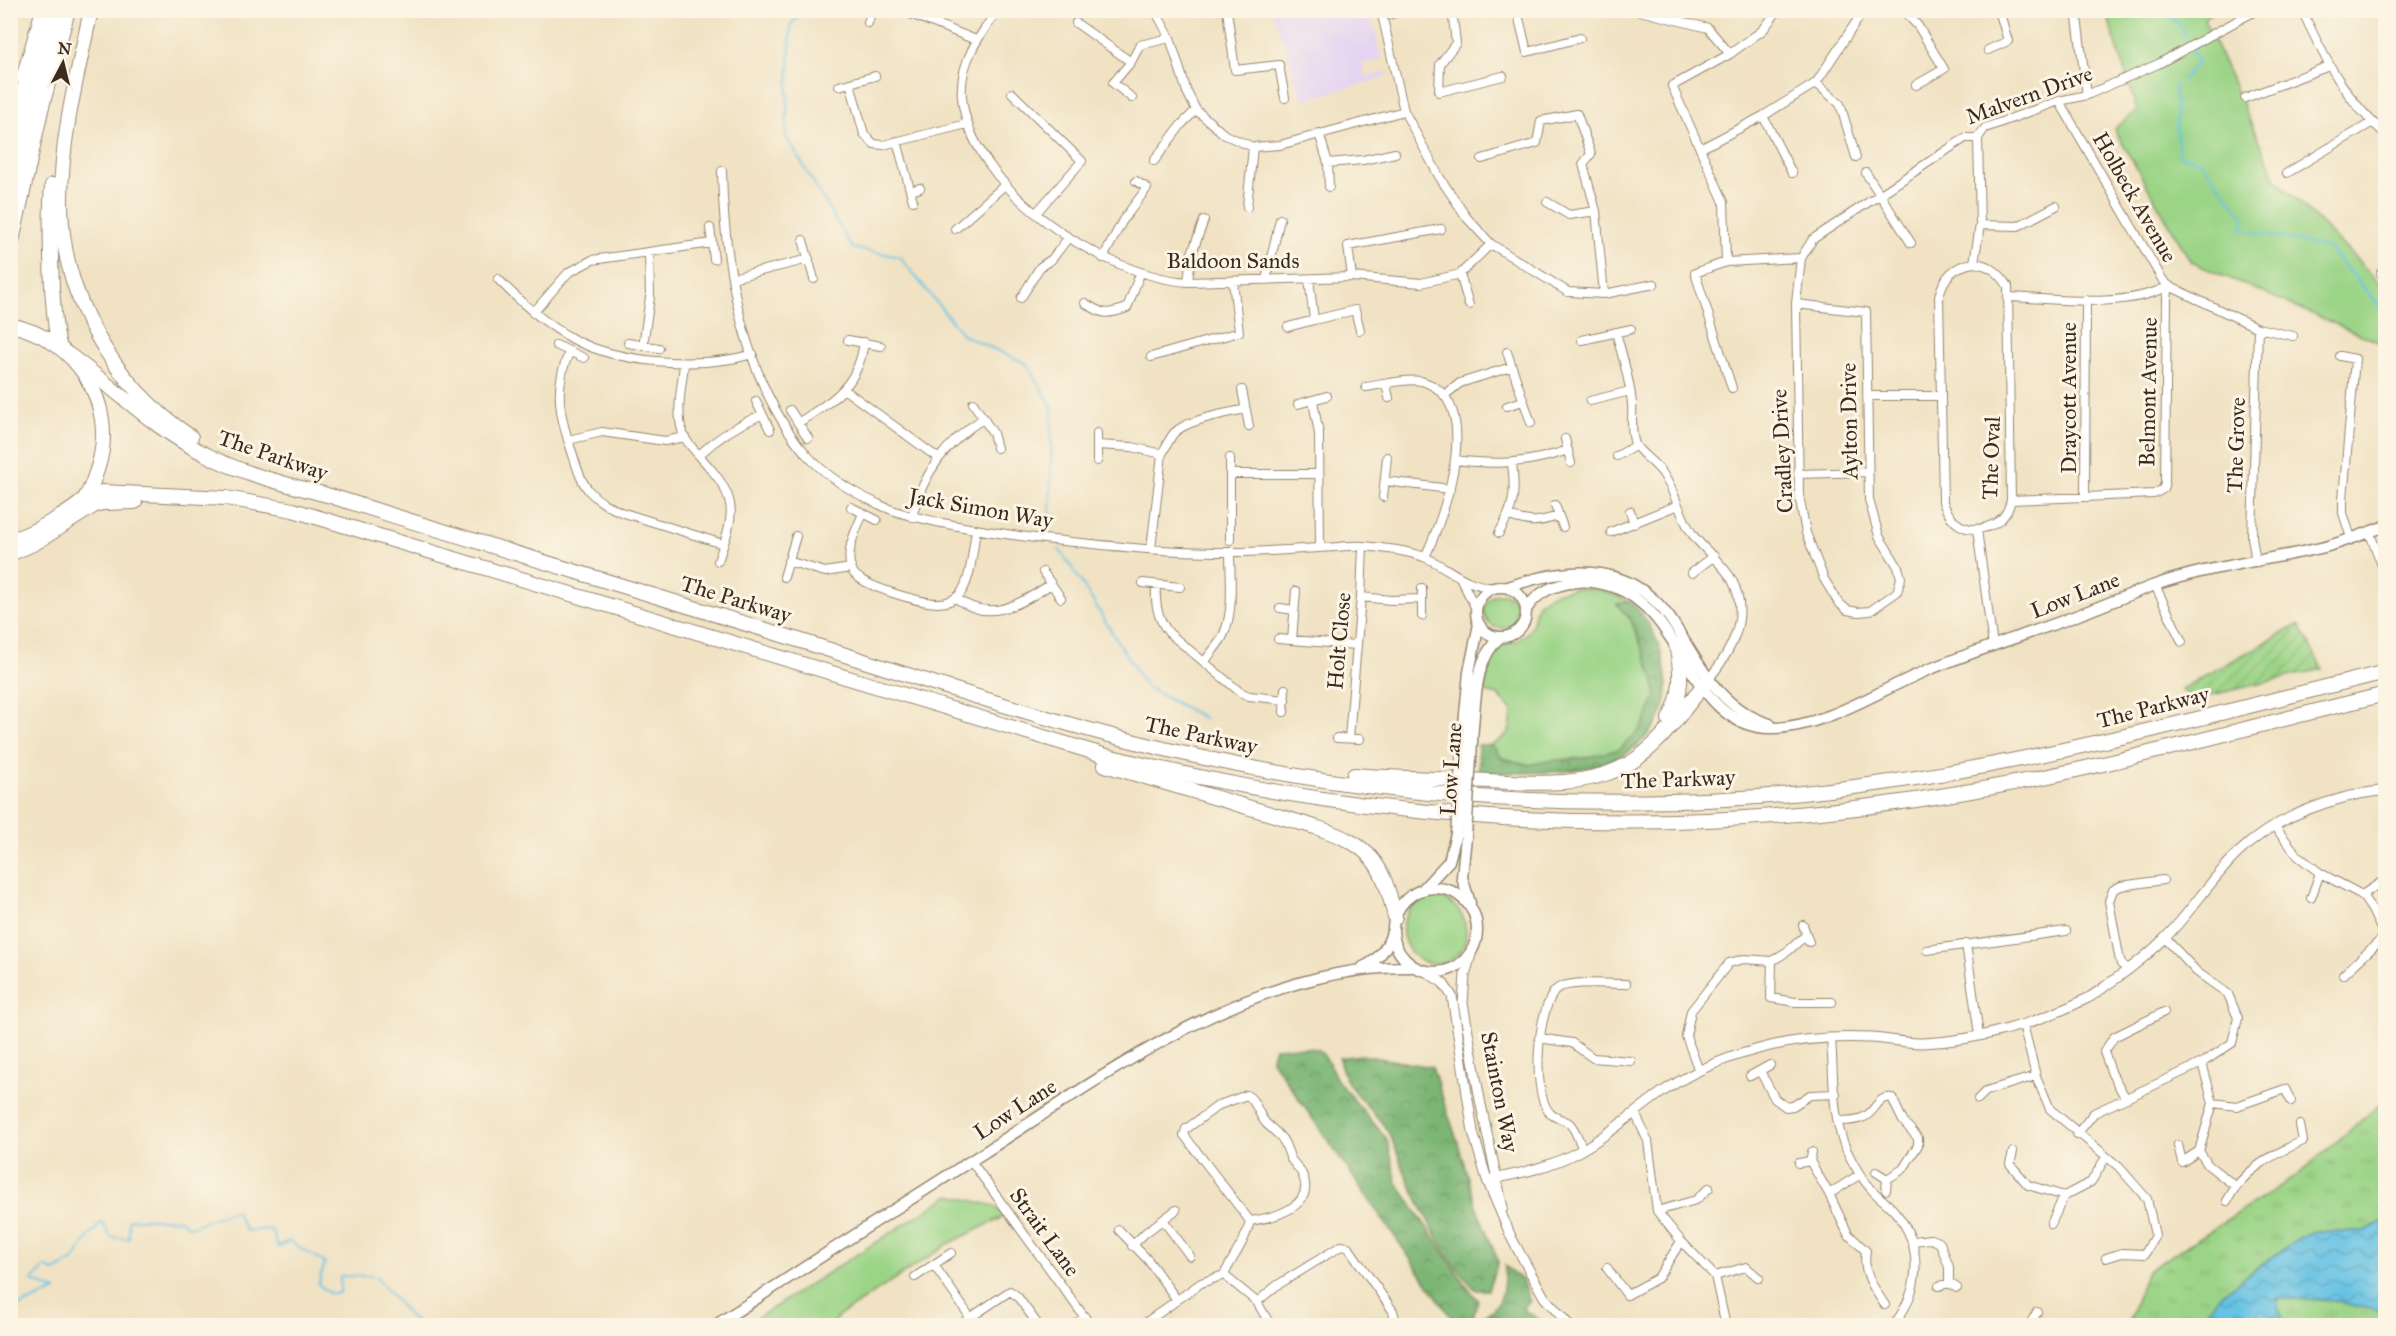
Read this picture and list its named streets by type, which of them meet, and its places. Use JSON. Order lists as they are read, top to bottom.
{
  "streets": {
    "highway": ["The Parkway"],
    "main road": ["Low Lane"],
    "street": [
      "Malvern Drive",
      "Holbeck Avenue",
      "Baldoon Sands",
      "Belmont Avenue",
      "Draycott Avenue",
      "Aylton Drive",
      "The Grove",
      "Cradley Drive",
      "The Oval",
      "Jack Simon Way",
      "Holt Close",
      "Stainton Way",
      "Strait Lane"
    ]
  },
  "crossings": [
    ["Malvern Drive", "Holbeck Avenue"],
    ["Malvern Drive", "Cradley Drive"],
    ["Holbeck Avenue", "Belmont Avenue"],
    ["Holbeck Avenue", "The Grove"],
    ["Belmont Avenue", "Draycott Avenue"],
    ["Belmont Avenue", "The Oval"],
    ["Aylton Drive", "Cradley Drive"],
    ["The Grove", "Low Lane"],
    ["Jack Simon Way", "Low Lane"],
    ["Jack Simon Way", "Holt Close"],
    ["Low Lane", "Stainton Way"],
    ["Low Lane", "Strait Lane"]
  ],
  "north": "top"
}
